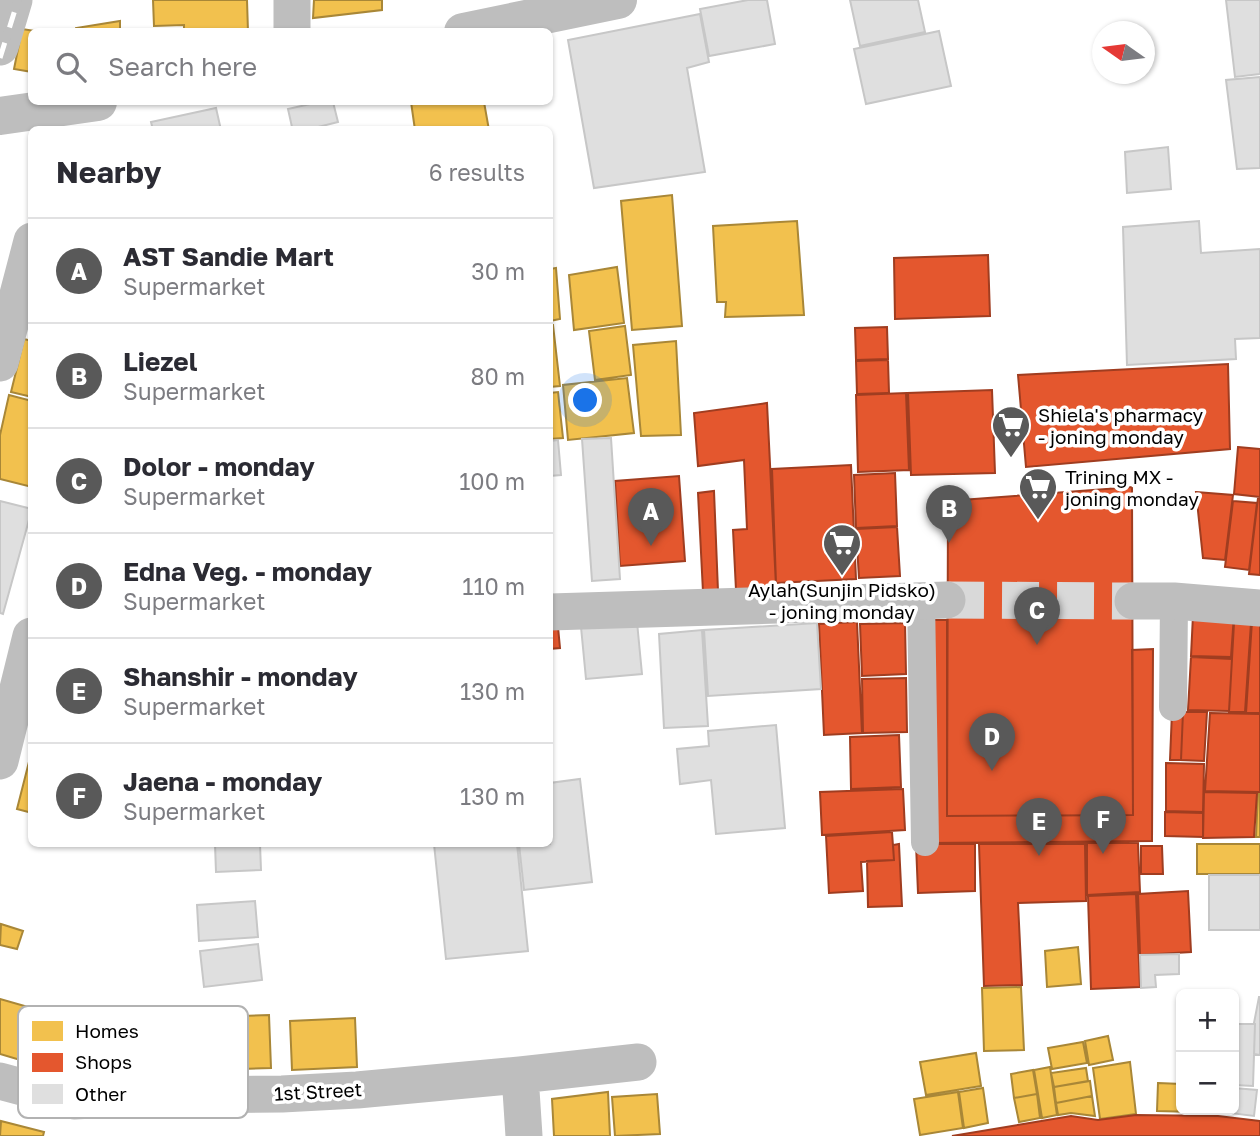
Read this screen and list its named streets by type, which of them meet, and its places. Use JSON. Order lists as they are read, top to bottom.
{
  "streets": {
    "street": ["1st Street"]
  },
  "places": {
    "supermarket": ["Shiela's pharmacy - joning monday", "Trining MX - joning monday", "Aylah(Sunjin Pidsko) - joning monday"]
  },
  "legend": ["Homes", "Shops", "Other"],
  "north": "left",
  "page": {
    "search": "Search here",
    "heading": ["Nearby", "6 results"],
    "list": [
      {
        "mark": "A",
        "name": "AST Sandie Mart",
        "note": "Supermarket",
        "value": "30 m"
      },
      {
        "mark": "B",
        "name": "Liezel",
        "note": "Supermarket",
        "value": "80 m"
      },
      {
        "mark": "C",
        "name": "Dolor - monday",
        "note": "Supermarket",
        "value": "100 m"
      },
      {
        "mark": "D",
        "name": "Edna Veg. - monday",
        "note": "Supermarket",
        "value": "110 m"
      },
      {
        "mark": "E",
        "name": "Shanshir - monday",
        "note": "Supermarket",
        "value": "130 m"
      },
      {
        "mark": "F",
        "name": "Jaena - monday",
        "note": "Supermarket",
        "value": "130 m"
      }
    ],
    "pins": [
      "B",
      "A",
      "C",
      "D",
      "F",
      "E"
    ],
    "map_buttons": ["+", "−"]
  }
}
